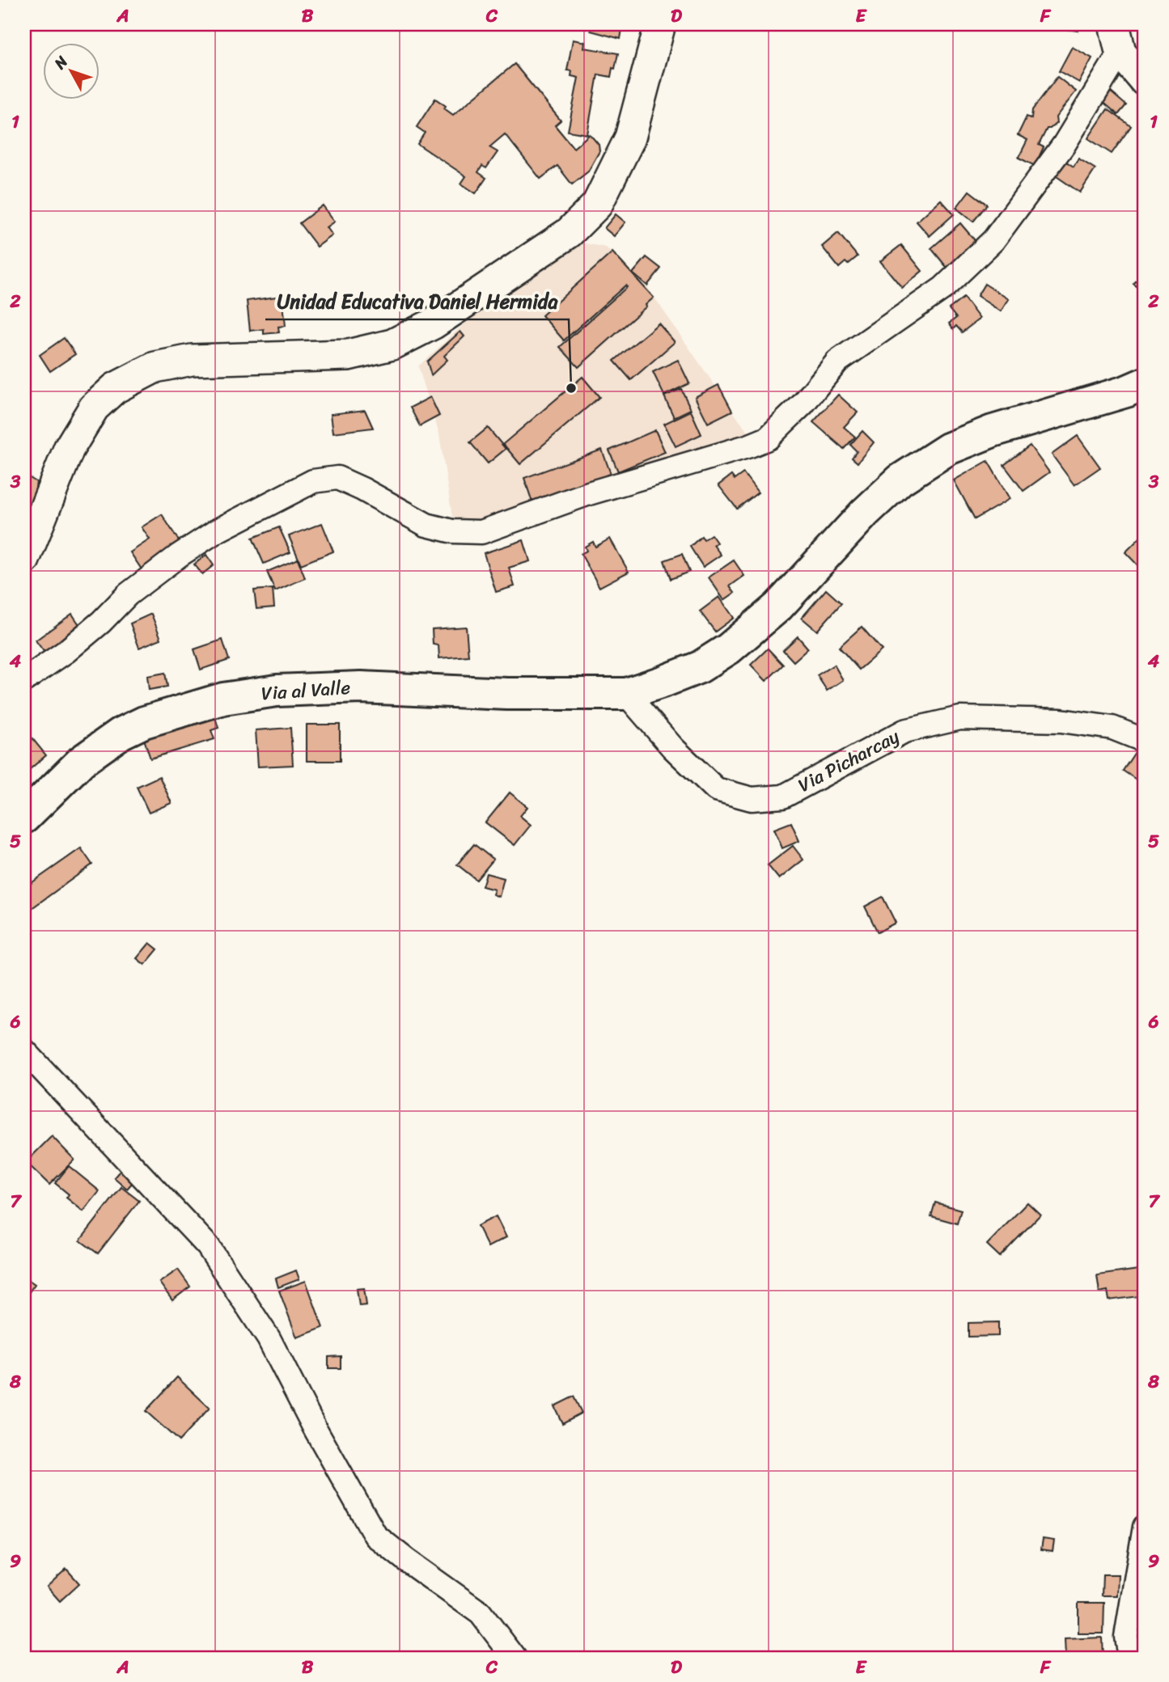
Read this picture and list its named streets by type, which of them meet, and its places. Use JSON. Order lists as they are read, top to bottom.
{
  "streets": {
    "main road": ["Via al Valle"],
    "street": ["Via Picharcay"]
  },
  "crossings": [
    ["Via al Valle", "Via Picharcay"]
  ],
  "places": ["Unidad Educativa Daniel Hermida"],
  "north": "top left",
  "grid": {
    "columns": [
      "A",
      "B",
      "C",
      "D",
      "E",
      "F"
    ],
    "rows": [
      "1",
      "2",
      "3",
      "4",
      "5",
      "6",
      "7",
      "8",
      "9"
    ]
  }
}
